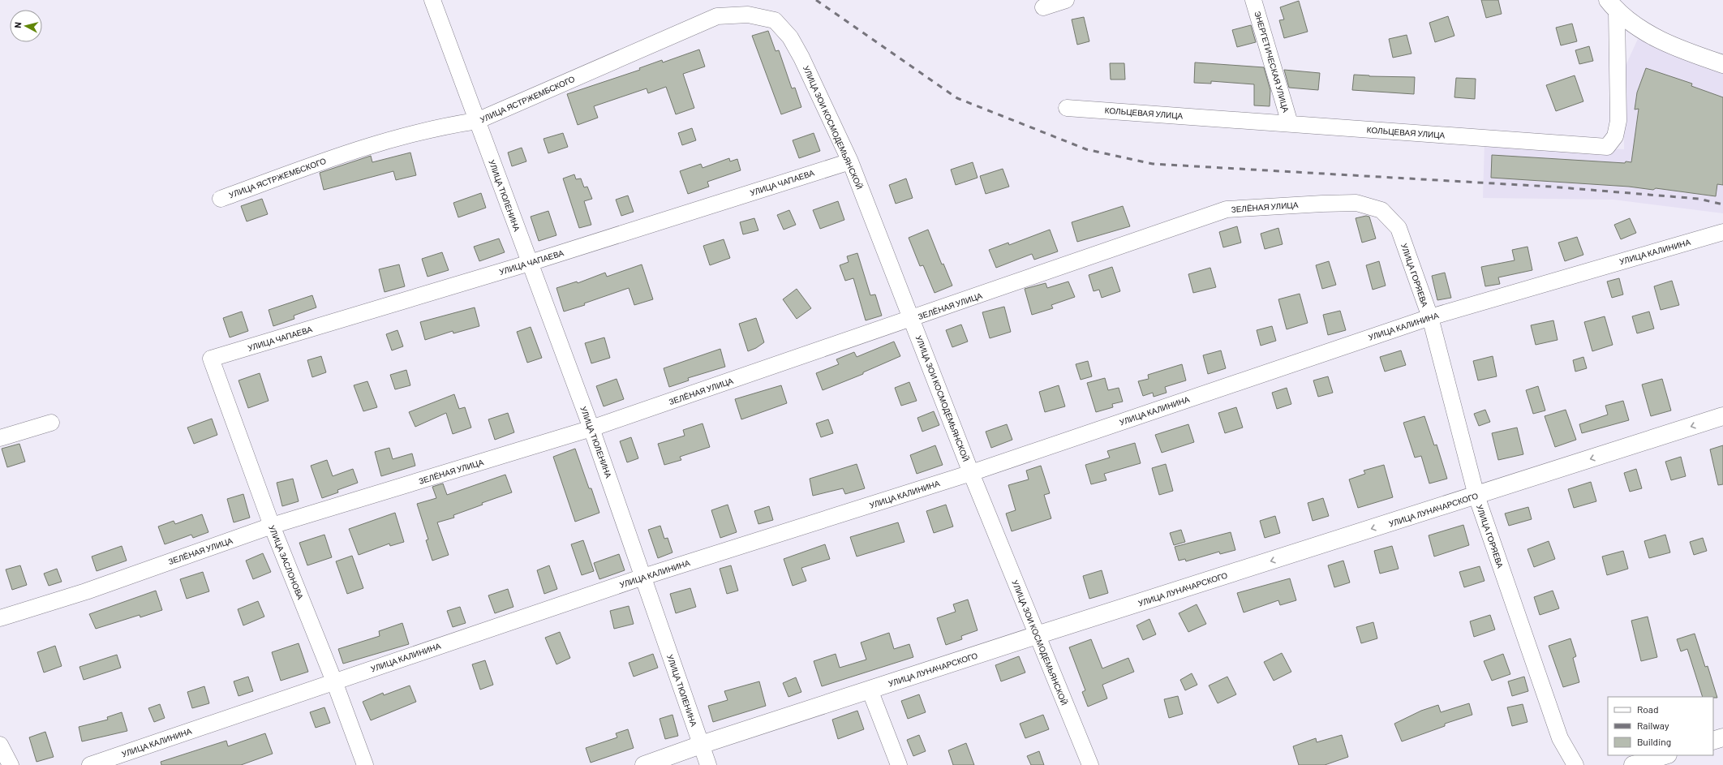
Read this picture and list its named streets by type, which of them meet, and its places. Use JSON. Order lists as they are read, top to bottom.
{
  "streets": {
    "main road": ["УЛИЦА ЛУНАЧАРСКОГО"],
    "street": [
      "ЭНЕРГЕТИЧЕСКАЯ УЛИЦА",
      "УЛИЦА ЯСТРЖЕМБСКОГО",
      "КОЛЬЦЕВАЯ УЛИЦА",
      "УЛИЦА ЗОИ КОСМОДЕМЬЯНСКОЙ",
      "УЛИЦА ЧАПАЕВА",
      "УЛИЦА ТЮЛЕНИНА",
      "ЗЕЛЁНАЯ УЛИЦА",
      "УЛИЦА КАЛИНИНА",
      "УЛИЦА ГОРЯЕВА",
      "УЛИЦА ЗАСЛОНОВА"
    ]
  },
  "crossings": [
    ["ЭНЕРГЕТИЧЕСКАЯ УЛИЦА", "КОЛЬЦЕВАЯ УЛИЦА"],
    ["УЛИЦА ЯСТРЖЕМБСКОГО", "УЛИЦА ЗОИ КОСМОДЕМЬЯНСКОЙ"],
    ["УЛИЦА ЯСТРЖЕМБСКОГО", "УЛИЦА ТЮЛЕНИНА"],
    ["УЛИЦА ЗОИ КОСМОДЕМЬЯНСКОЙ", "УЛИЦА ЧАПАЕВА"],
    ["УЛИЦА ЗОИ КОСМОДЕМЬЯНСКОЙ", "ЗЕЛЁНАЯ УЛИЦА"],
    ["УЛИЦА ЗОИ КОСМОДЕМЬЯНСКОЙ", "УЛИЦА КАЛИНИНА"],
    ["УЛИЦА ЗОИ КОСМОДЕМЬЯНСКОЙ", "УЛИЦА ЛУНАЧАРСКОГО"],
    ["УЛИЦА ЧАПАЕВА", "УЛИЦА ТЮЛЕНИНА"],
    ["УЛИЦА ЧАПАЕВА", "УЛИЦА ЗАСЛОНОВА"],
    ["УЛИЦА ТЮЛЕНИНА", "ЗЕЛЁНАЯ УЛИЦА"],
    ["УЛИЦА ТЮЛЕНИНА", "УЛИЦА КАЛИНИНА"],
    ["УЛИЦА ТЮЛЕНИНА", "УЛИЦА ЛУНАЧАРСКОГО"],
    ["ЗЕЛЁНАЯ УЛИЦА", "УЛИЦА ГОРЯЕВА"],
    ["ЗЕЛЁНАЯ УЛИЦА", "УЛИЦА ЗАСЛОНОВА"],
    ["УЛИЦА КАЛИНИНА", "УЛИЦА ГОРЯЕВА"],
    ["УЛИЦА КАЛИНИНА", "УЛИЦА ЗАСЛОНОВА"],
    ["УЛИЦА ГОРЯЕВА", "УЛИЦА ЛУНАЧАРСКОГО"]
  ],
  "one_way": ["УЛИЦА ЛУНАЧАРСКОГО"],
  "legend": ["Road", "Railway", "Building"],
  "north": "left"
}
